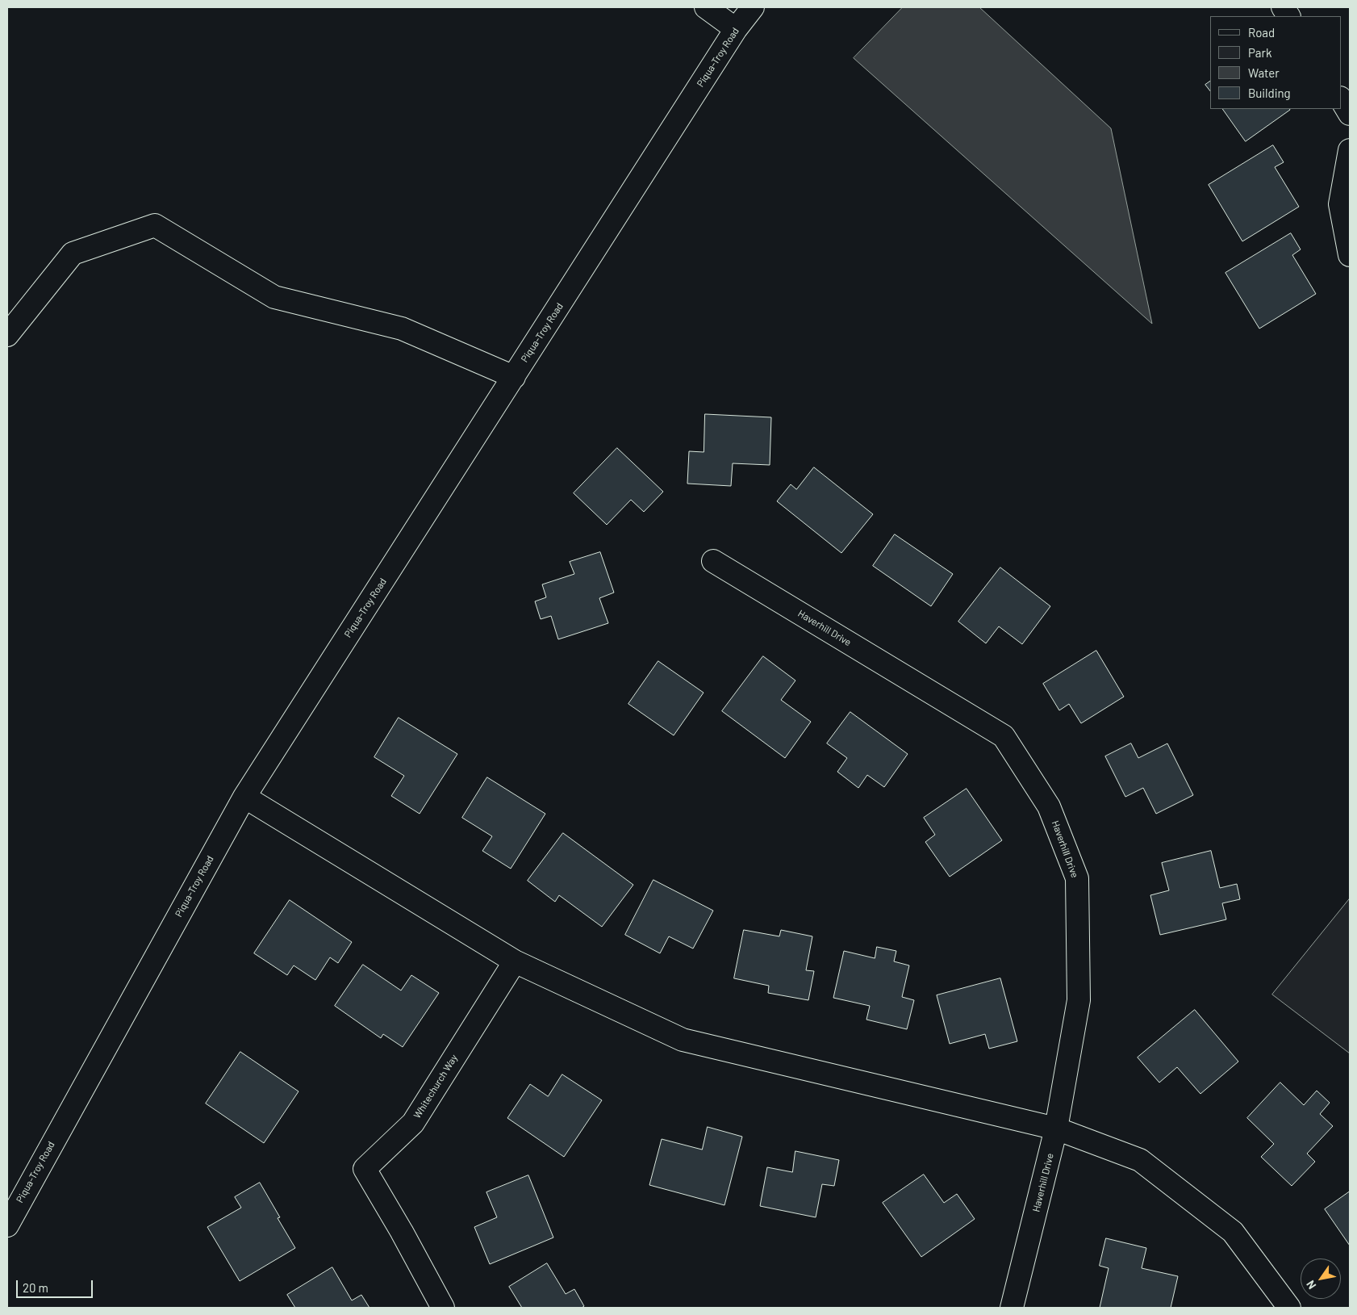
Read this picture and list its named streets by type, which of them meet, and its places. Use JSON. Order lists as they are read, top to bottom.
{
  "streets": {
    "street": ["Piqua-Troy Road", "Haverhill Drive", "Whitechurch Way"]
  },
  "legend": [
    "Road",
    "Park",
    "Water",
    "Building"
  ],
  "scale_bar": "20 m",
  "north": "bottom left"
}
